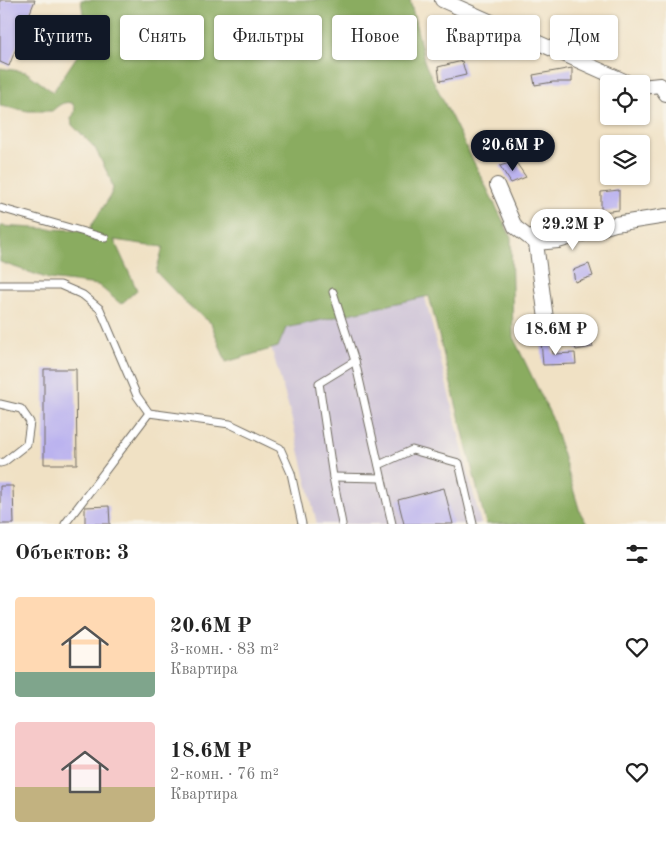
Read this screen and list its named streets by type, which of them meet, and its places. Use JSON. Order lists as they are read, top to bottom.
{
  "page": {
    "chip": [
      "Купить",
      "Снять",
      "Фильтры",
      "Новое",
      "Квартира",
      "Дом"
    ],
    "price": ["20.6M ₽", "29.2M ₽", "18.6M ₽"],
    "heading": "Объектов: 3",
    "list": [
      {
        "name": "20.6M ₽",
        "note": "3-комн. · 83 m² · Квартира"
      },
      {
        "name": "18.6M ₽",
        "note": "2-комн. · 76 m² · Квартира"
      }
    ]
  }
}
